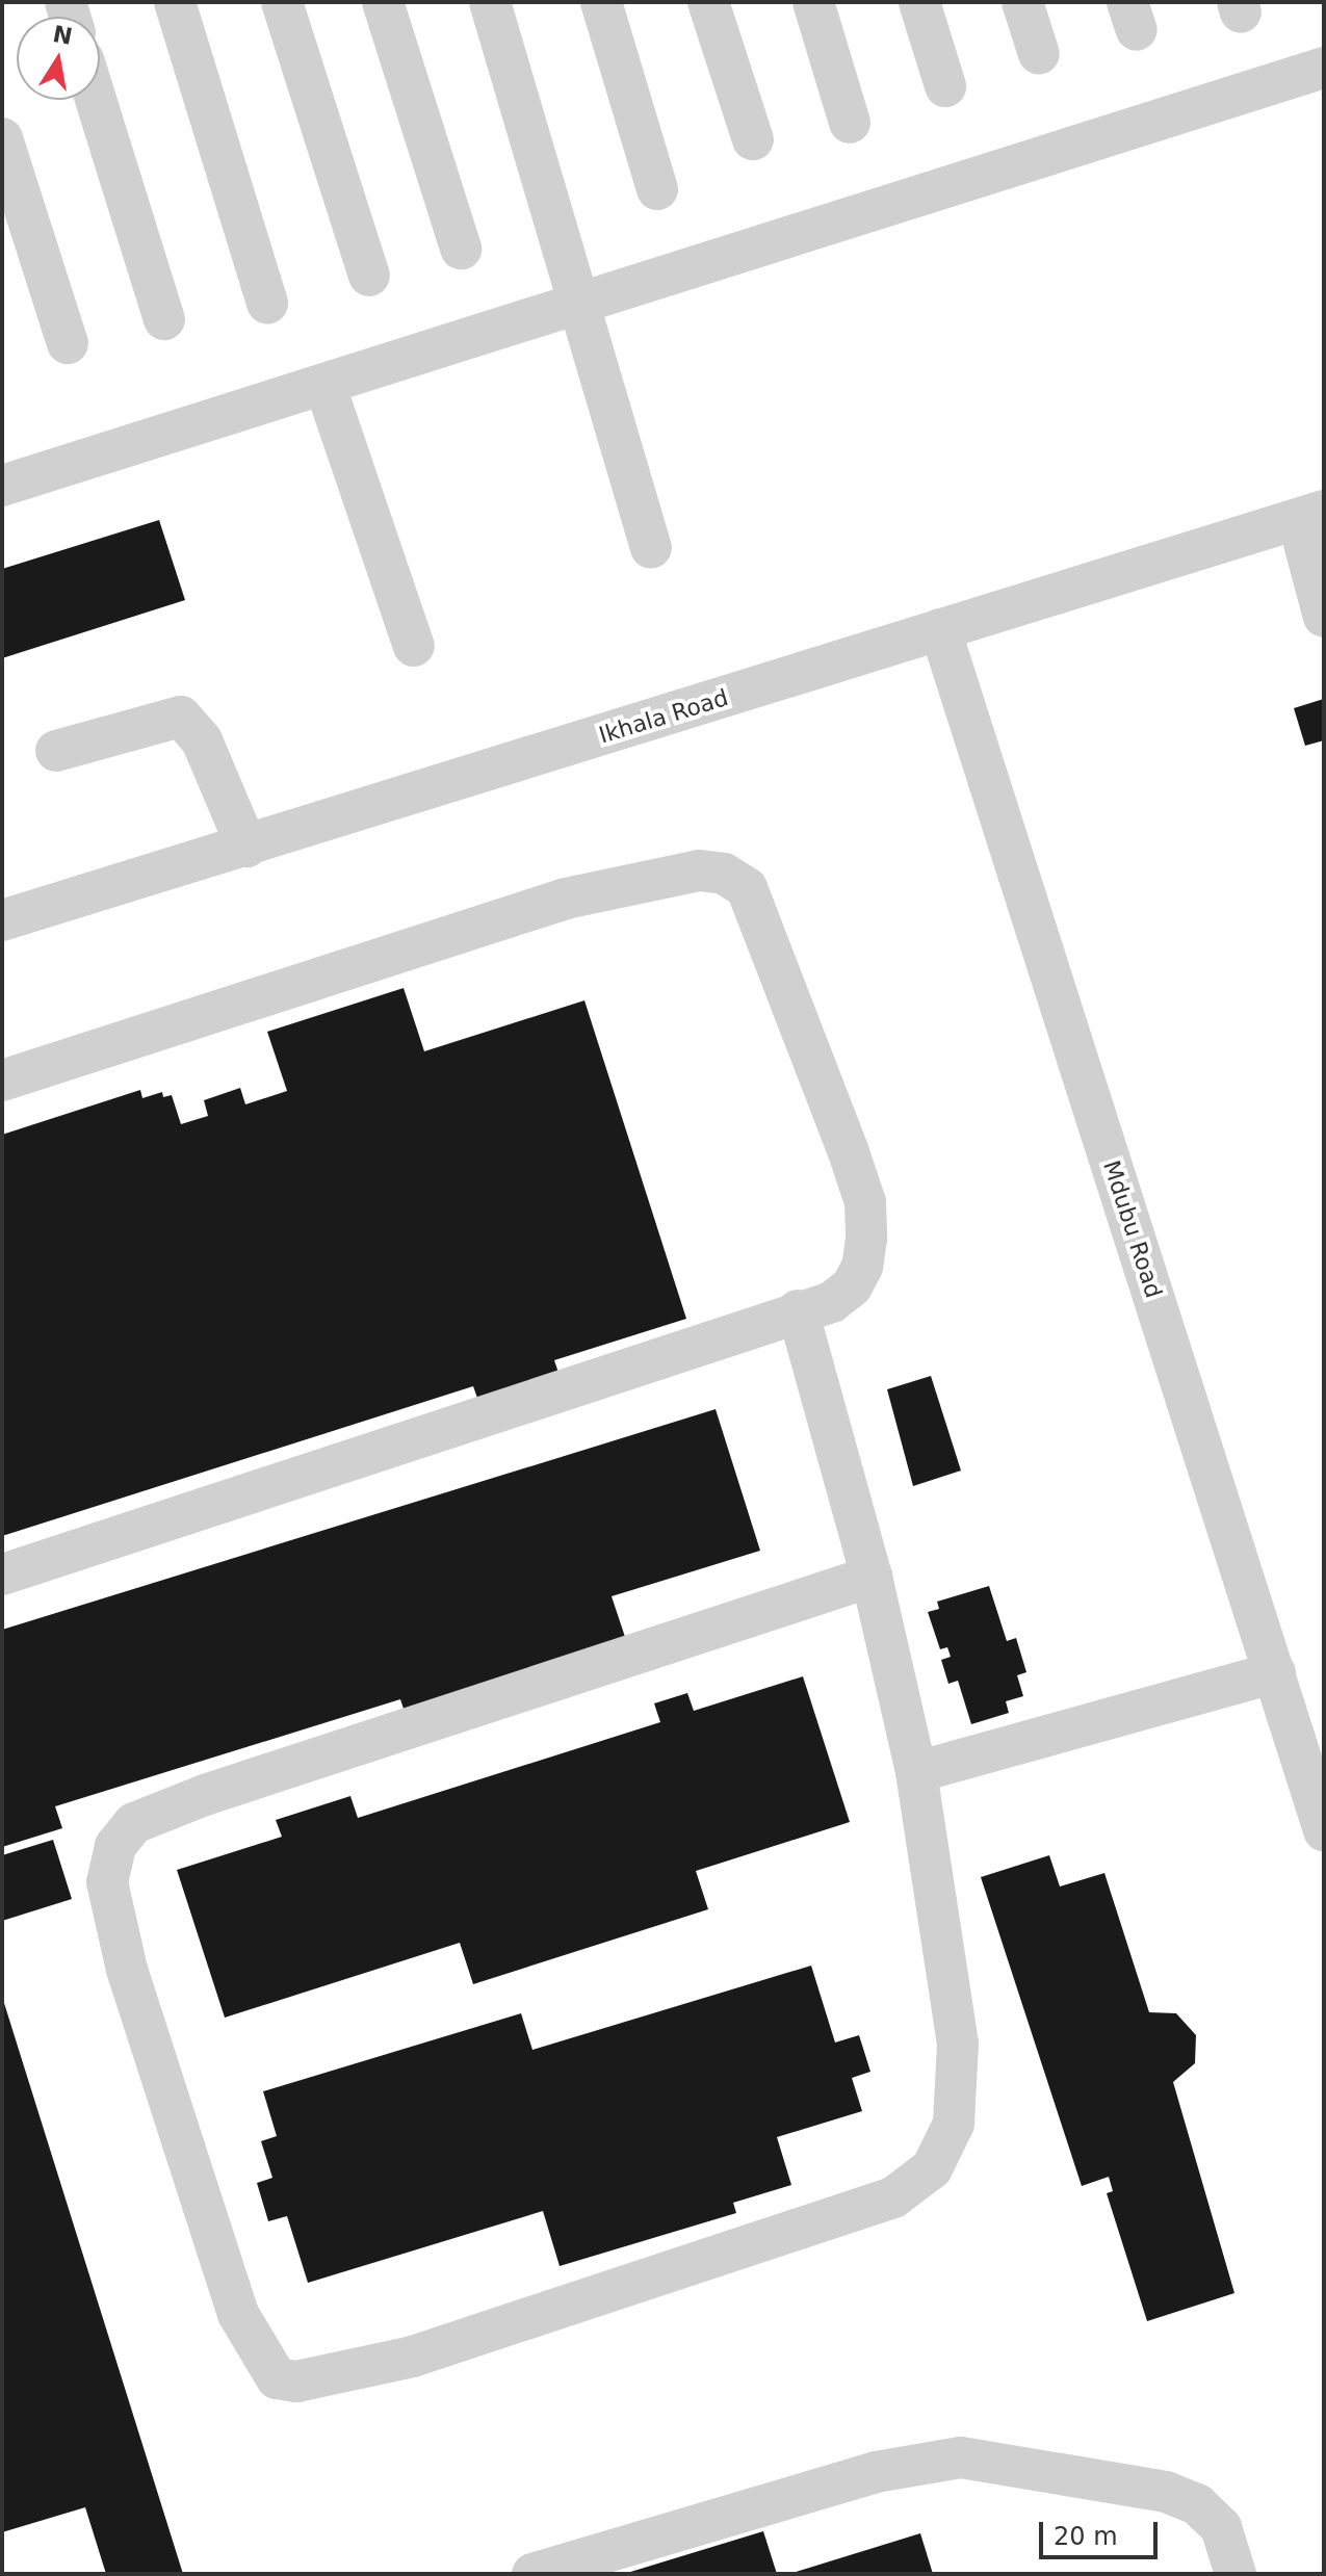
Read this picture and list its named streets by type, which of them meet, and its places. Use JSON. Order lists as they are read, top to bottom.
{
  "streets": {
    "lane": ["Ikhala Road", "Mdubu Road"]
  },
  "crossings": [
    ["Ikhala Road", "Mdubu Road"]
  ],
  "scale_bar": "20 m",
  "north": "top"
}
